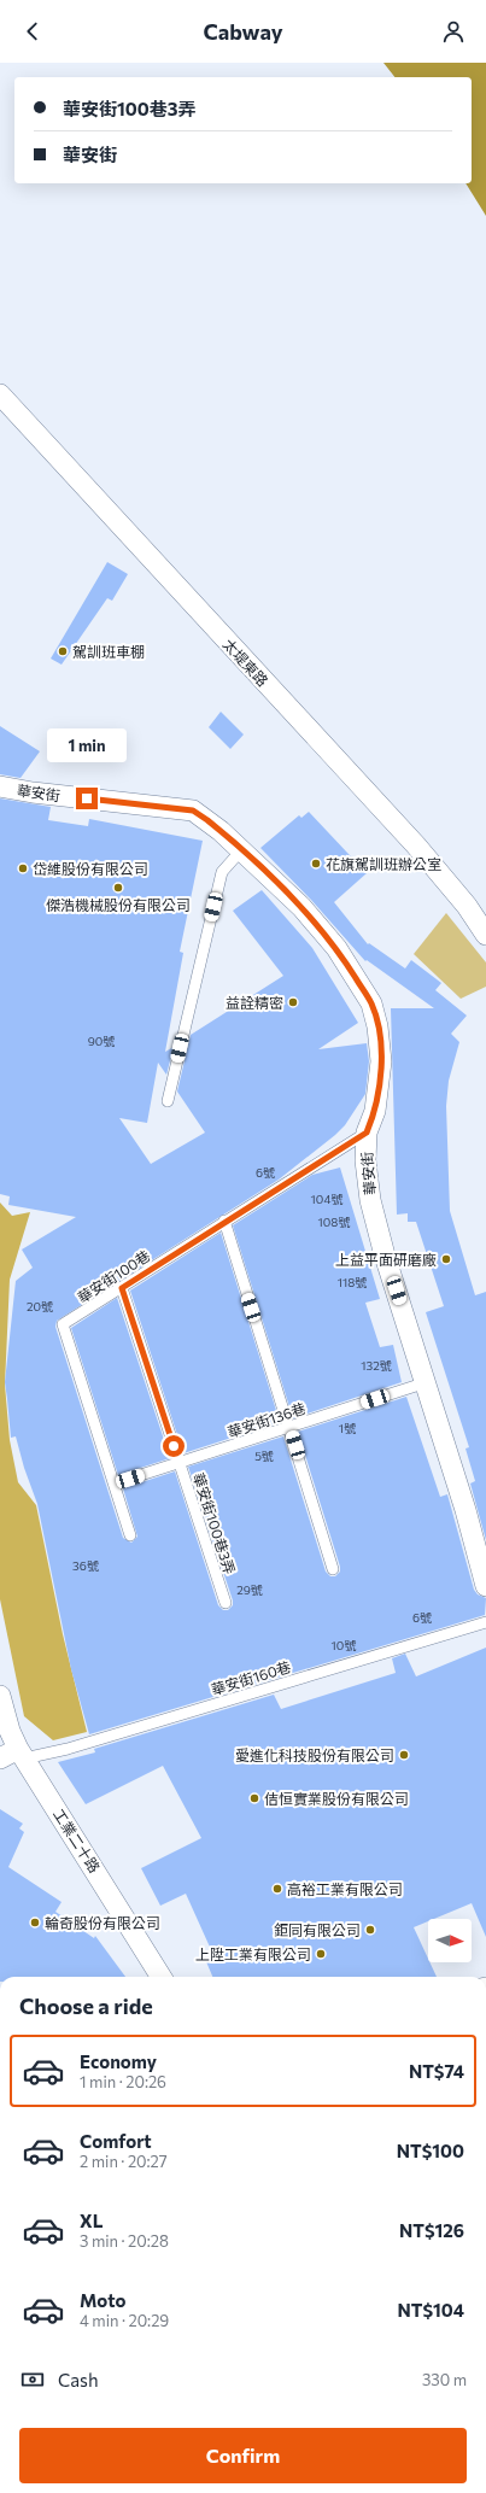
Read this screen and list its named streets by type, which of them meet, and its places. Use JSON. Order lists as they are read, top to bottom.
{
  "streets": {
    "street": ["太堤東路", "華安街", "工業二十路"],
    "lane": [
      "華安街100巷",
      "華安街136巷",
      "華安街100巷3弄",
      "華安街160巷"
    ]
  },
  "crossings": [
    ["華安街", "華安街100巷"],
    ["華安街", "華安街136巷"],
    ["華安街100巷", "華安街136巷"],
    ["華安街100巷", "華安街100巷3弄"],
    ["華安街136巷", "華安街100巷3弄"],
    ["華安街160巷", "工業二十路"]
  ],
  "places": [
    "駕訓班車棚",
    "花旗駕訓班辦公室",
    "岱維股份有限公司",
    "傑浩機械股份有限公司",
    "益詮精密",
    "上益平面研磨廠",
    "愛進化科技股份有限公司",
    "佶恒實業股份有限公司",
    "高裕工業有限公司",
    "輪奇股份有限公司",
    "鉅同有限公司",
    "上陞工業有限公司"
  ],
  "house_numbers": [
    "90號",
    "6號",
    "104號",
    "108號",
    "118號",
    "20號",
    "132號",
    "1號",
    "5號",
    "36號",
    "29號",
    "6號",
    "10號"
  ],
  "north": "right",
  "page": {
    "header": "Cabway",
    "banner": ["華安街100巷3弄", "華安街"],
    "bubble": "1 min",
    "heading": "Choose a ride",
    "list": [
      {
        "name": "Economy",
        "note": "1 min · 20:26",
        "value": "NT$74"
      },
      {
        "name": "Comfort",
        "note": "2 min · 20:27",
        "value": "NT$100"
      },
      {
        "name": "XL",
        "note": "3 min · 20:28",
        "value": "NT$126"
      },
      {
        "name": "Moto",
        "note": "4 min · 20:29",
        "value": "NT$104"
      }
    ],
    "pay": ["Cash", "330 m"],
    "buttons": "Confirm"
  }
}
